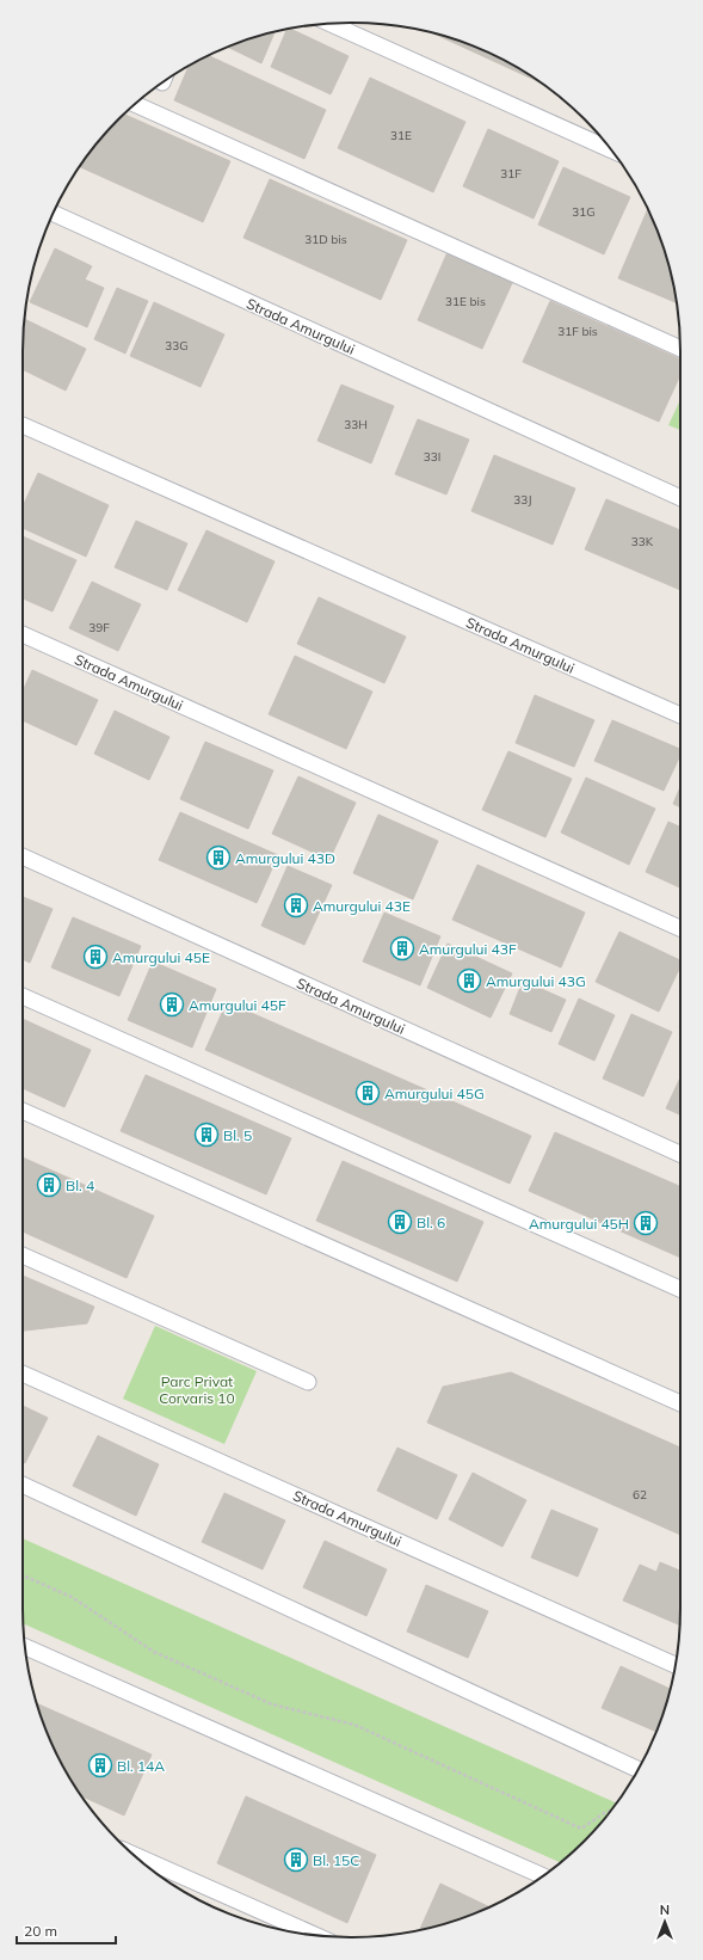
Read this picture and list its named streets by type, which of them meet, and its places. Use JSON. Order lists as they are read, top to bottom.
{
  "streets": {
    "lane": ["Strada Amurgului"]
  },
  "parks": ["Parc Privat Corvaris 10"],
  "places": {
    "building": [
      "Amurgului 43D",
      "Amurgului 43E",
      "Amurgului 43F",
      "Amurgului 45E",
      "Amurgului 43G",
      "Amurgului 45F",
      "Amurgului 45G",
      "Bl. 5",
      "Bl. 4",
      "Bl. 6",
      "Amurgului 45H",
      "Bl. 14A",
      "Bl. 15C"
    ]
  },
  "house_numbers": [
    "31E",
    "31F",
    "31G",
    "31D bis",
    "31E bis",
    "31F bis",
    "33G",
    "33H",
    "33I",
    "33J",
    "33K",
    "39F",
    "62"
  ],
  "scale_bar": "20 m",
  "north": "top"
}
